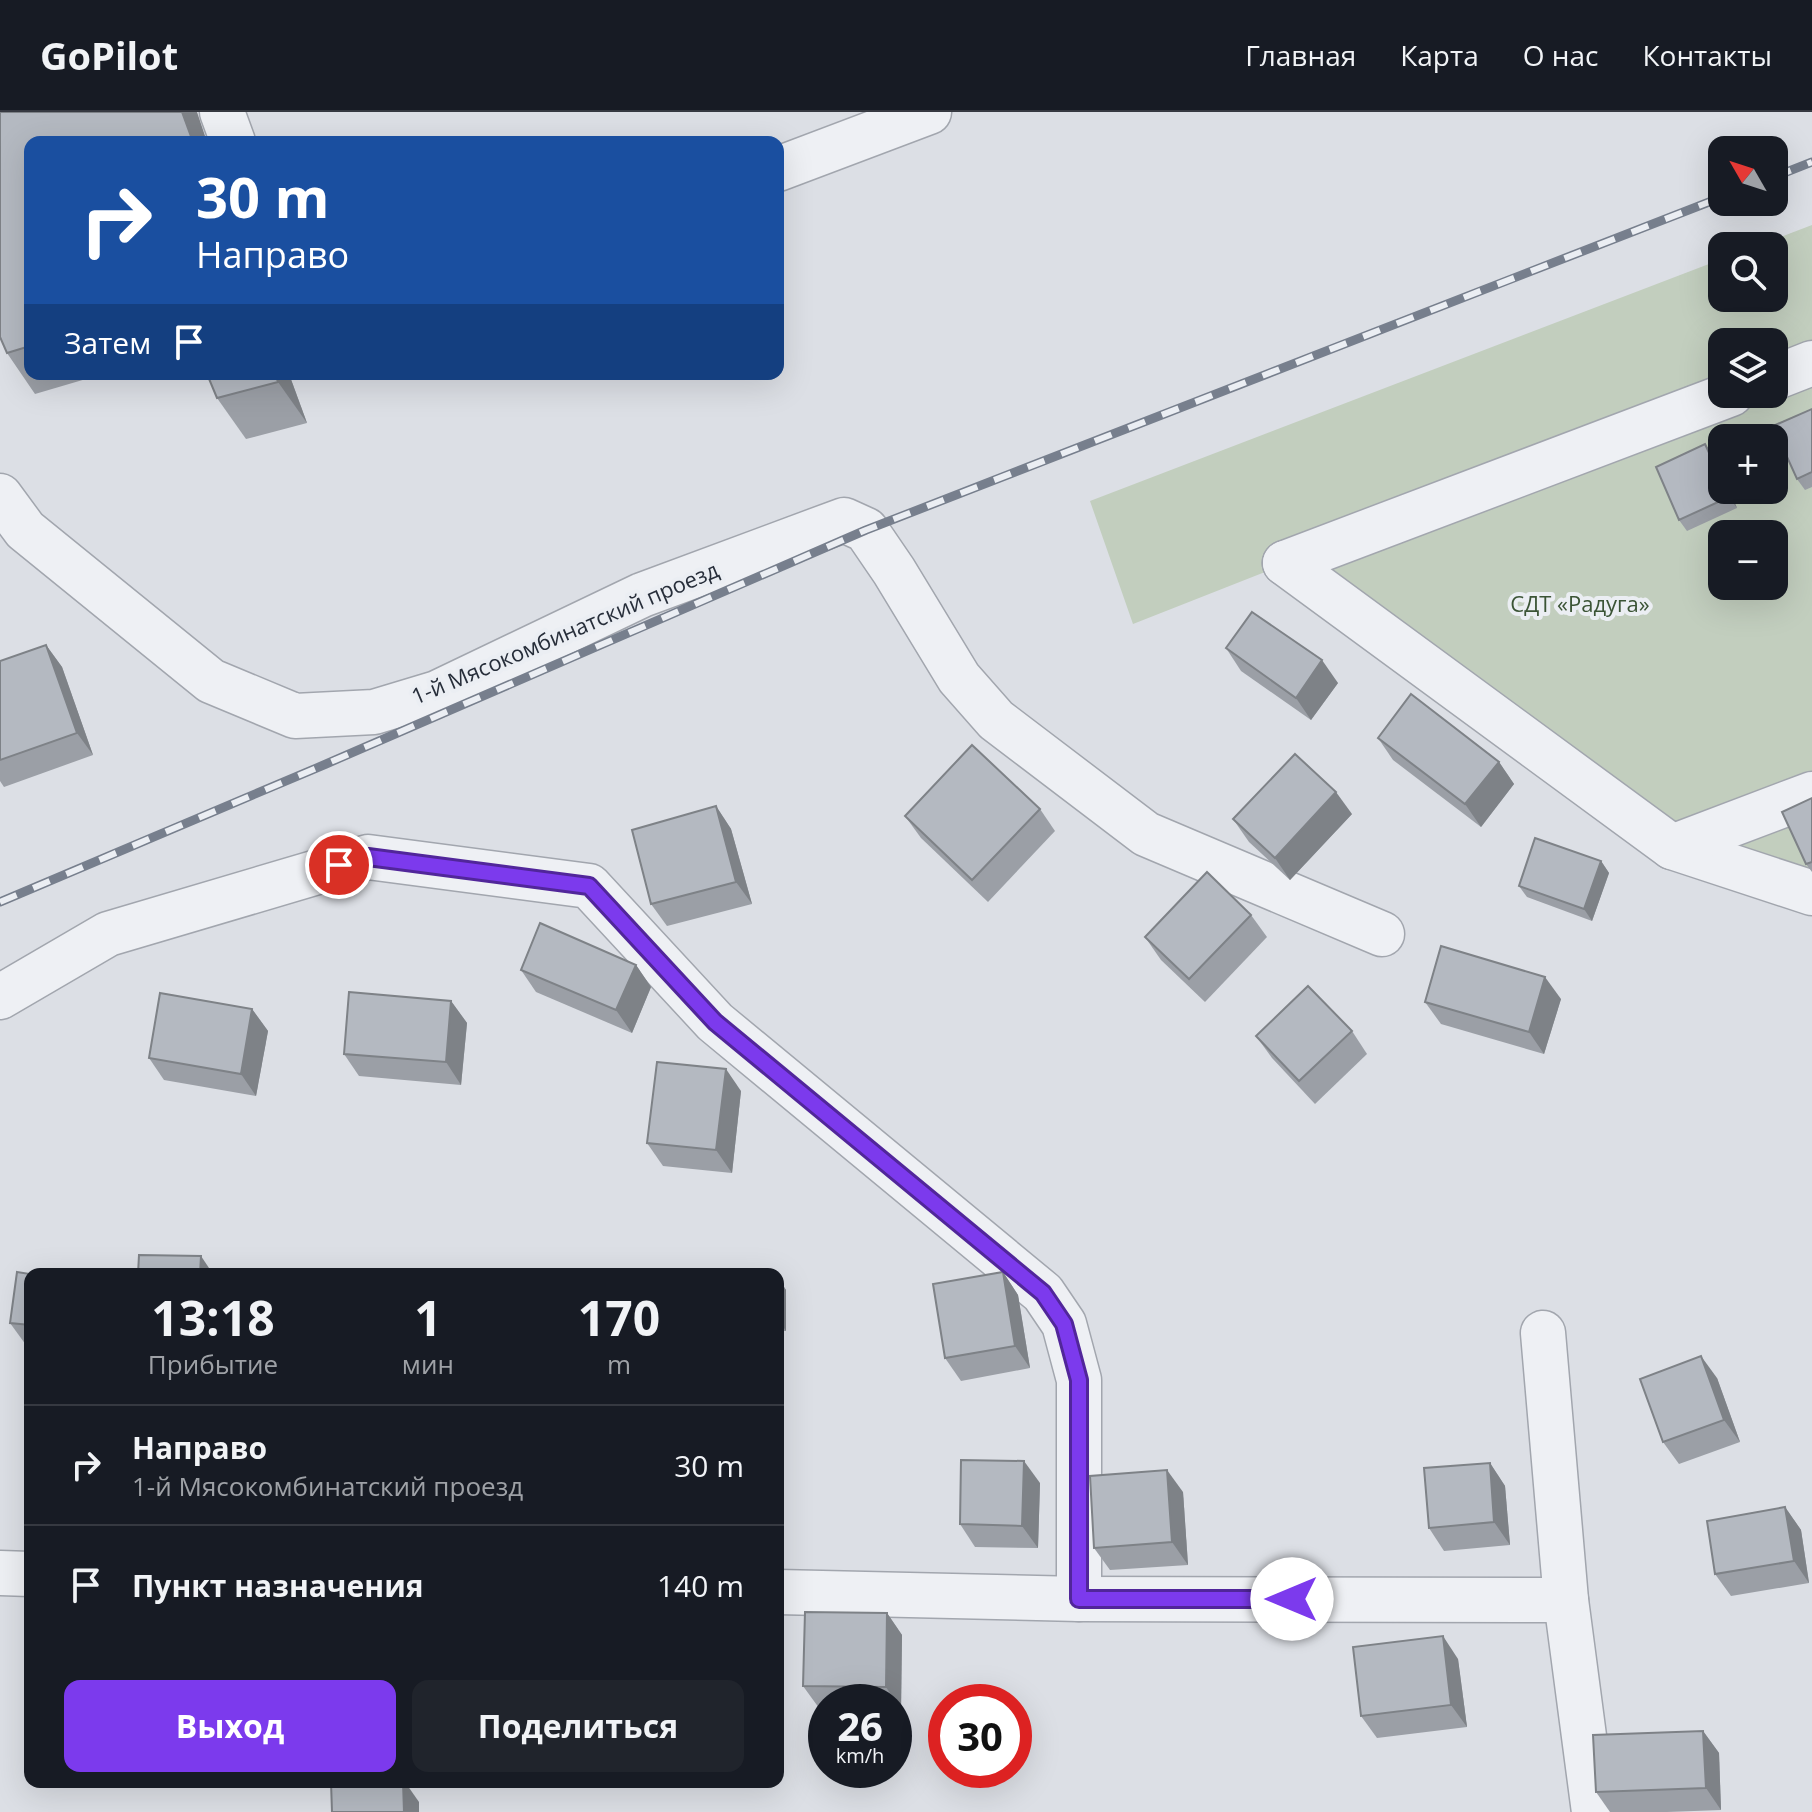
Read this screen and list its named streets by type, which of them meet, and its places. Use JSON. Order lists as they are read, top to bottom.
{
  "streets": {
    "street": ["1-й Мясокомбинатский проезд"]
  },
  "parks": ["СДТ «Радуга»"],
  "north": "top left",
  "page": {
    "header": "GoPilot",
    "nav": [
      "Главная",
      "Карта",
      "О нас",
      "Контакты"
    ],
    "map_buttons": ["+", "−"],
    "turn": ["30 m", "Направо"],
    "then": "Затем",
    "eta": [
      "13:18",
      "Прибытие",
      "1",
      "мин",
      "170",
      "m"
    ],
    "list": [
      {
        "name": "Направо",
        "note": "1-й Мясокомбинатский проезд",
        "value": "30 m"
      },
      {
        "name": "Пункт назначения",
        "value": "140 m"
      }
    ],
    "buttons": ["Выход", "Поделиться"],
    "speed": "26 km/h",
    "limit": "30"
  }
}
